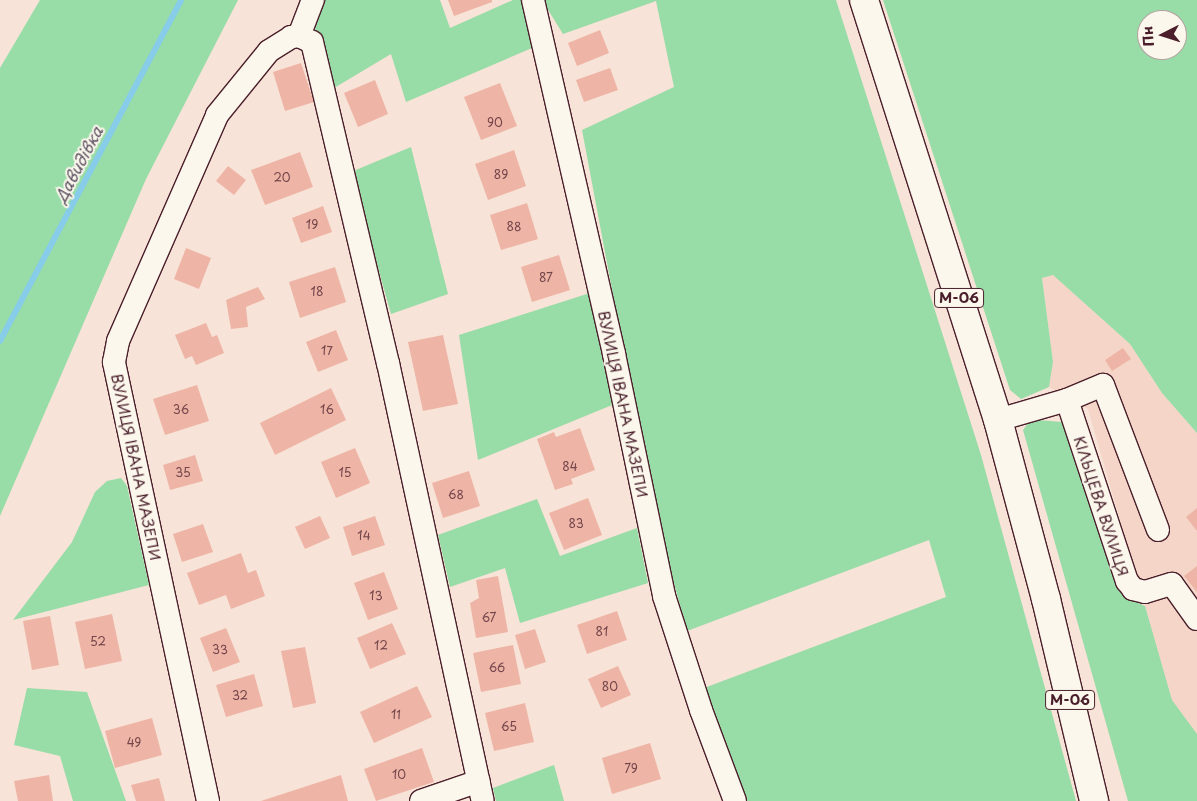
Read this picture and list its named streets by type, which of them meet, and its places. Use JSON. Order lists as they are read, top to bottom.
{
  "streets": {
    "highway": ["М-06"],
    "street": ["ВУЛИЦЯ ІВАНА МАЗЕПИ", "КІЛЬЦЕВА ВУЛИЦЯ"]
  },
  "water": ["Давидівка"],
  "house_numbers": [
    "90",
    "89",
    "20",
    "19",
    "88",
    "87",
    "18",
    "17",
    "36",
    "16",
    "84",
    "35",
    "15",
    "68",
    "83",
    "14",
    "13",
    "67",
    "81",
    "52",
    "12",
    "33",
    "66",
    "80",
    "32",
    "11",
    "65",
    "49",
    "79",
    "10"
  ],
  "north": "left"
}
